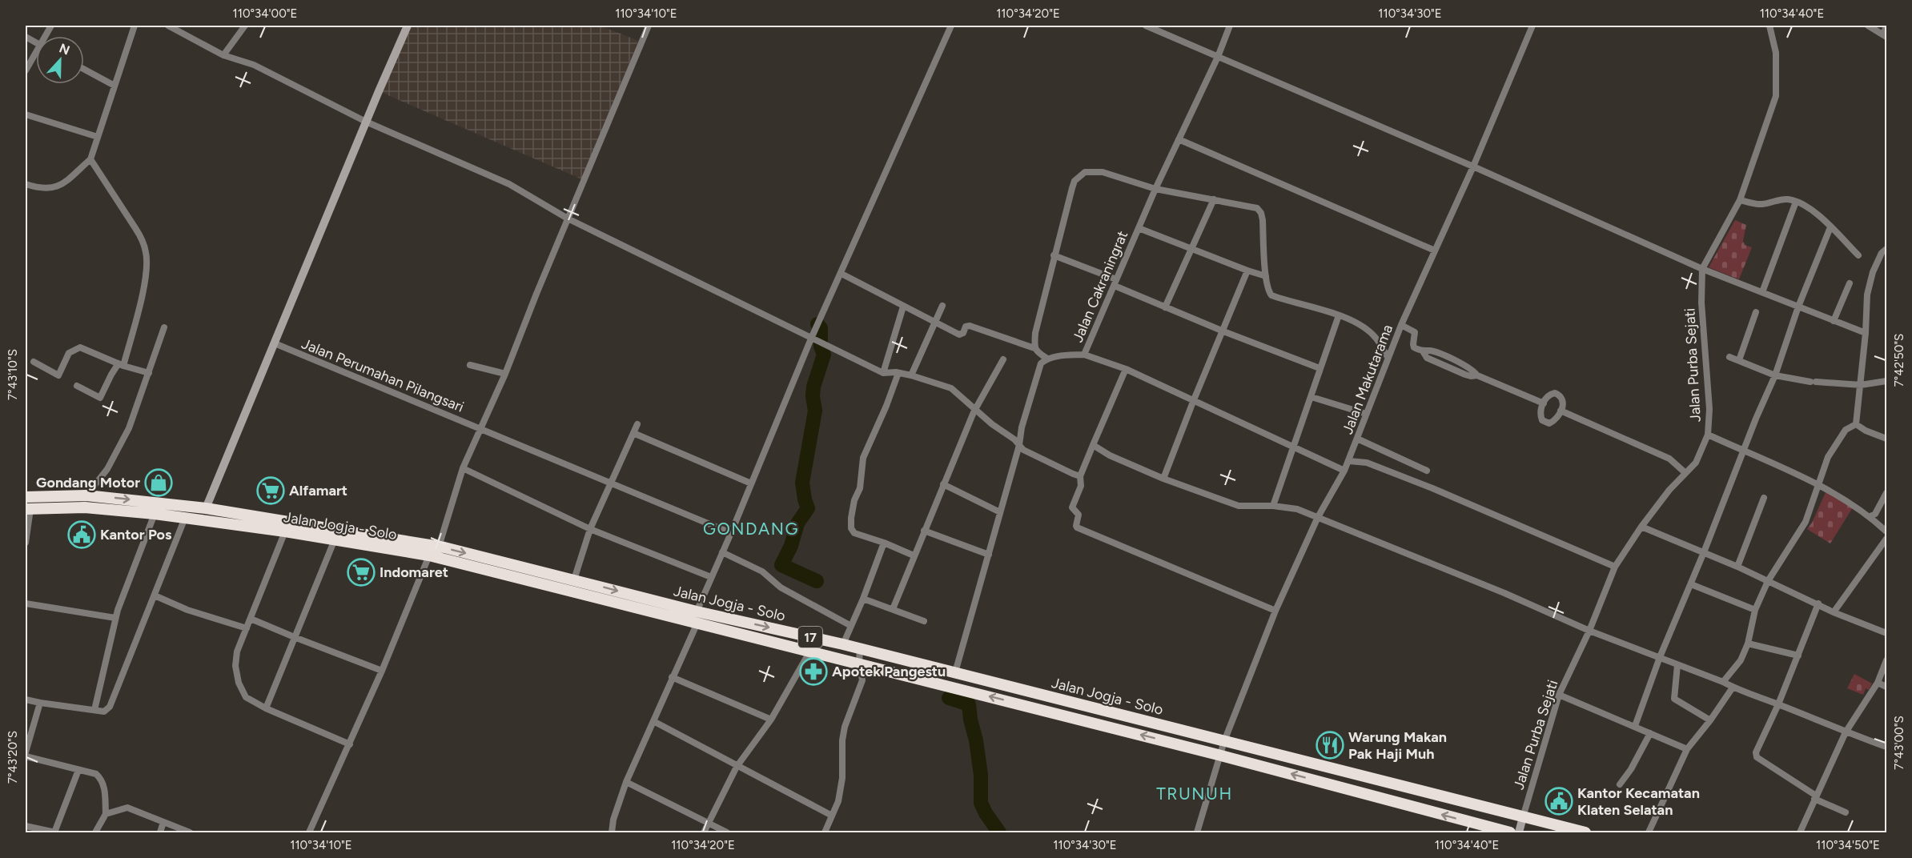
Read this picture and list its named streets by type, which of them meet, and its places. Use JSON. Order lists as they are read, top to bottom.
{
  "streets": {
    "highway": ["Jalan Jogja - Solo", "17"],
    "street": [
      "Jalan Cakraningrat",
      "Jalan Purba Sejati",
      "Jalan Perumahan Pilangsari",
      "Jalan Makutarama"
    ]
  },
  "crossings": [
    ["Jalan Purba Sejati", "Jalan Jogja - Solo"],
    ["Jalan Makutarama", "Jalan Jogja - Solo"]
  ],
  "districts": ["GONDANG", "TRUNUH"],
  "places": {
    "shop": ["Gondang Motor"],
    "supermarket": ["Alfamart", "Indomaret"],
    "public building": ["Kantor Pos", "Kantor Kecamatan Klaten Selatan"],
    "pharmacy": ["Apotek Pangestu"],
    "restaurant": ["Warung Makan Pak Haji Muh"]
  },
  "north": "top",
  "coordinates": [
    "110°34'00\"E",
    "110°34'10\"E",
    "110°34'20\"E",
    "110°34'30\"E",
    "110°34'40\"E",
    "7°42'50\"S",
    "7°43'10\"S",
    "7°43'00\"S",
    "7°43'20\"S",
    "110°34'50\"E"
  ]
}
